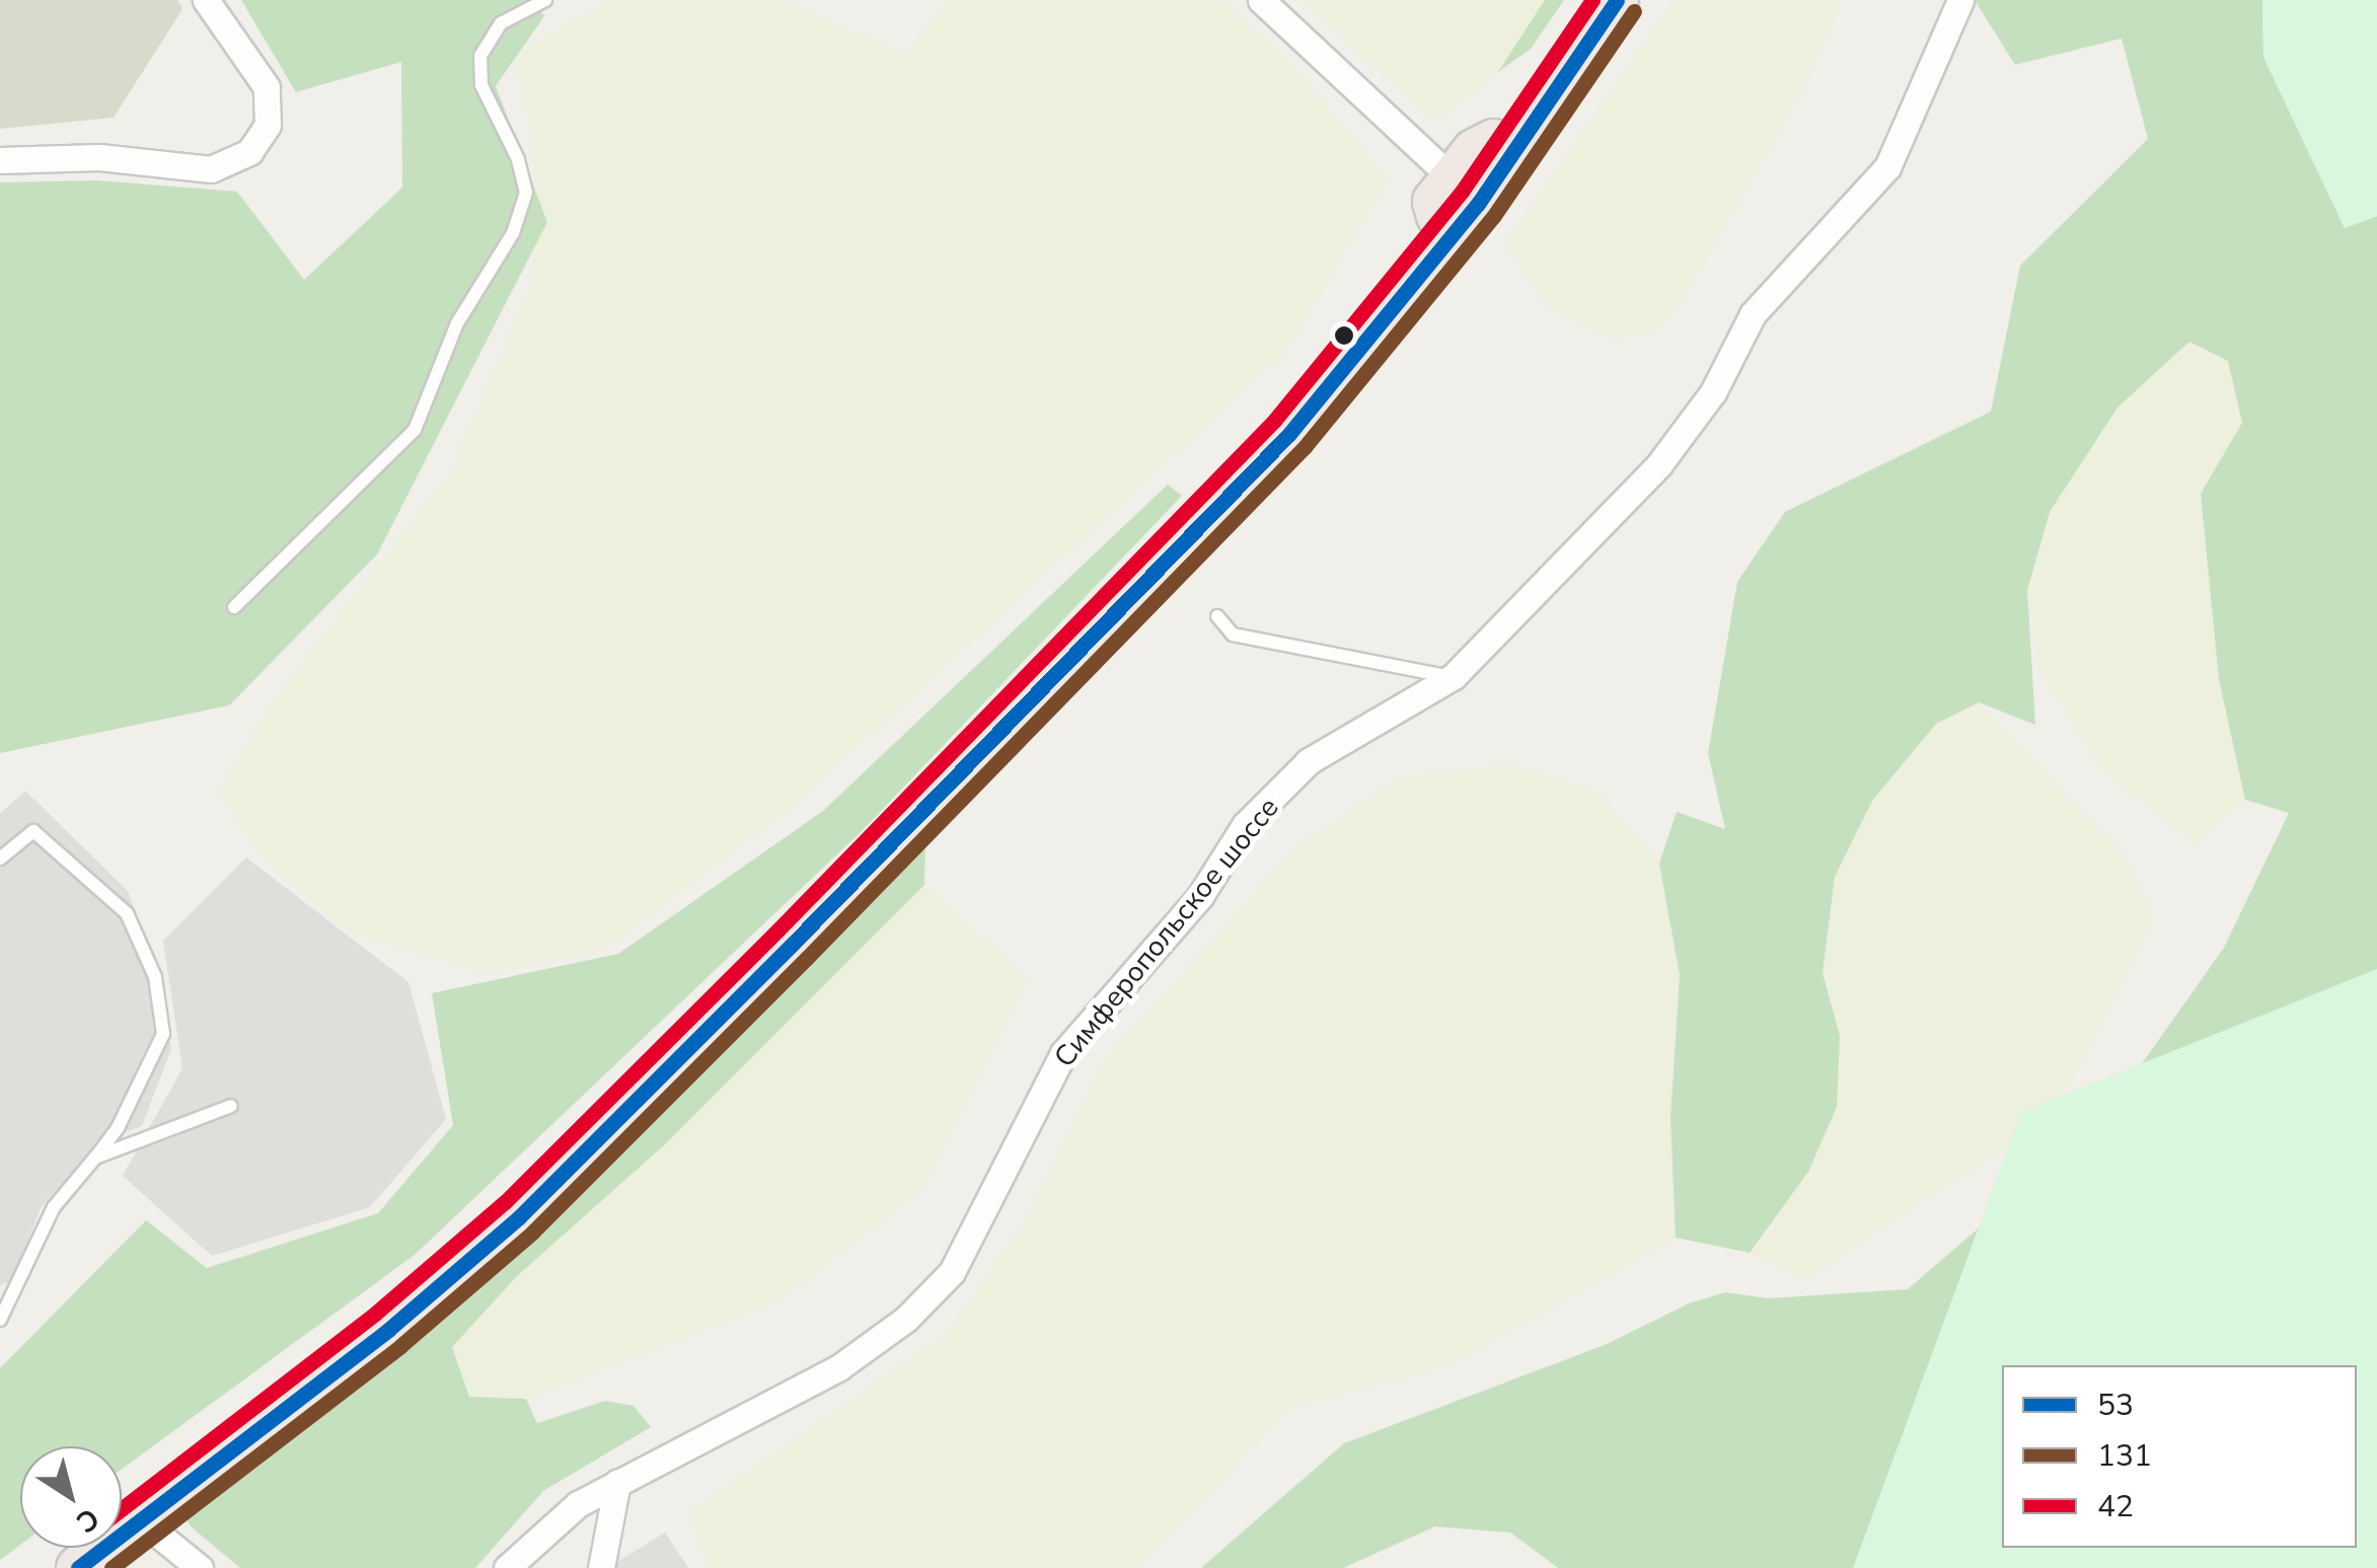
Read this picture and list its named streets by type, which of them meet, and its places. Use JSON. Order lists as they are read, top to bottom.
{
  "streets": {
    "street": ["Симферопольское шоссе"]
  },
  "lines": ["transit line 53", "transit line 42", "transit line 131"],
  "legend": ["53", "131", "42"],
  "north": "bottom right"
}
